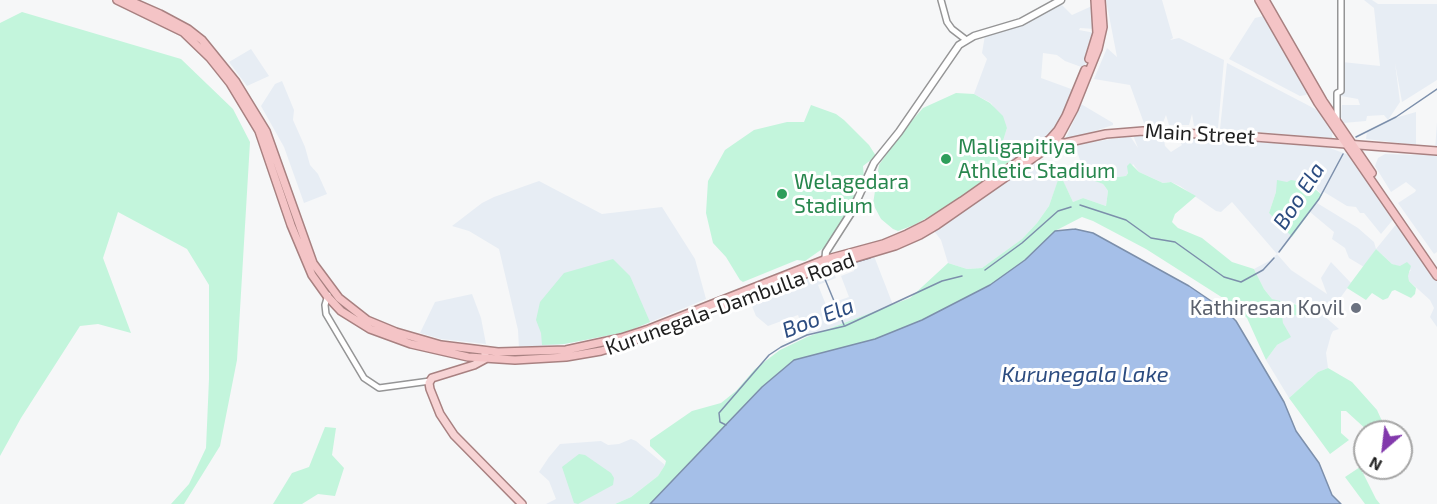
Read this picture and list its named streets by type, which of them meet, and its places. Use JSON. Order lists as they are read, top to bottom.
{
  "streets": {
    "highway": ["Kurunegala-Dambulla Road"],
    "main road": ["Main Street"]
  },
  "crossings": [
    ["Main Street", "Kurunegala-Dambulla Road"]
  ],
  "water": ["Boo Ela", "Kurunegala Lake"],
  "places": ["Maligapitiya Athletic Stadium", "Welagedara Stadium", "Kathiresan Kovil"],
  "north": "bottom left"
}
